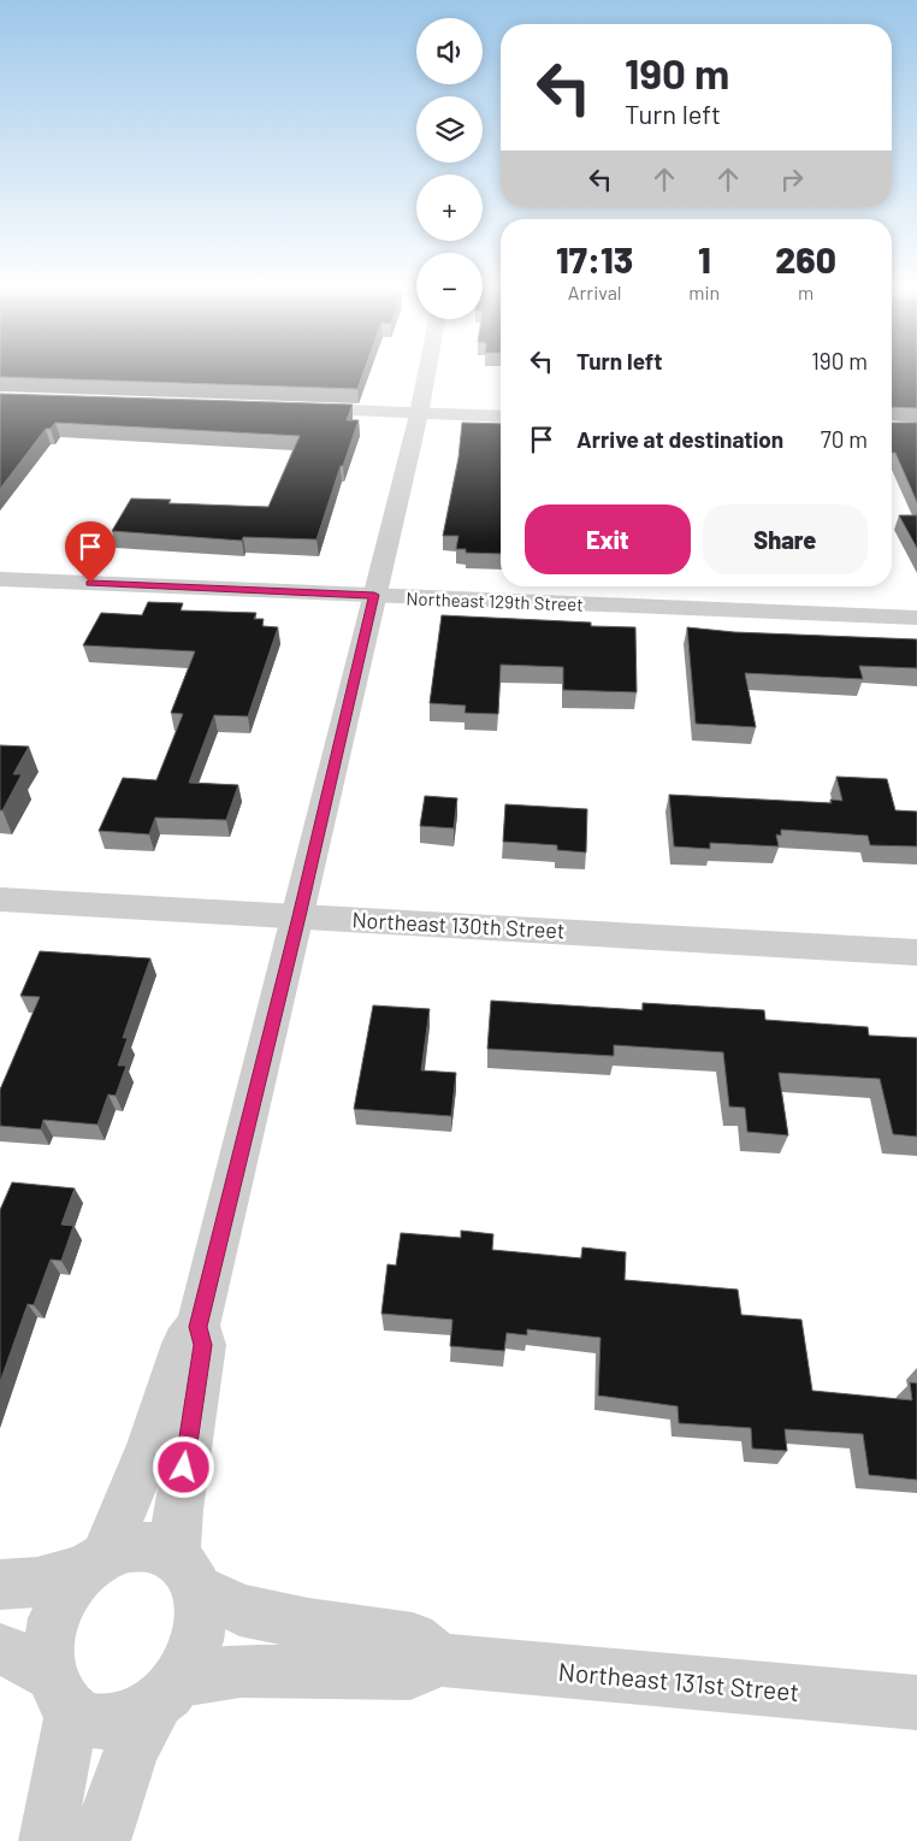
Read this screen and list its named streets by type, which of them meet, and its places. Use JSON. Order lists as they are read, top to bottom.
{
  "streets": {
    "street": ["Northeast 129th Street", "Northeast 130th Street", "Northeast 131st Street"]
  },
  "page": {
    "map_buttons": ["+", "−"],
    "turn": ["190 m", "Turn left"],
    "eta": [
      "17:13",
      "Arrival",
      "1",
      "min",
      "260",
      "m"
    ],
    "list": [
      {
        "name": "Turn left",
        "value": "190 m"
      },
      {
        "name": "Arrive at destination",
        "value": "70 m"
      }
    ],
    "buttons": ["Exit", "Share"]
  }
}
